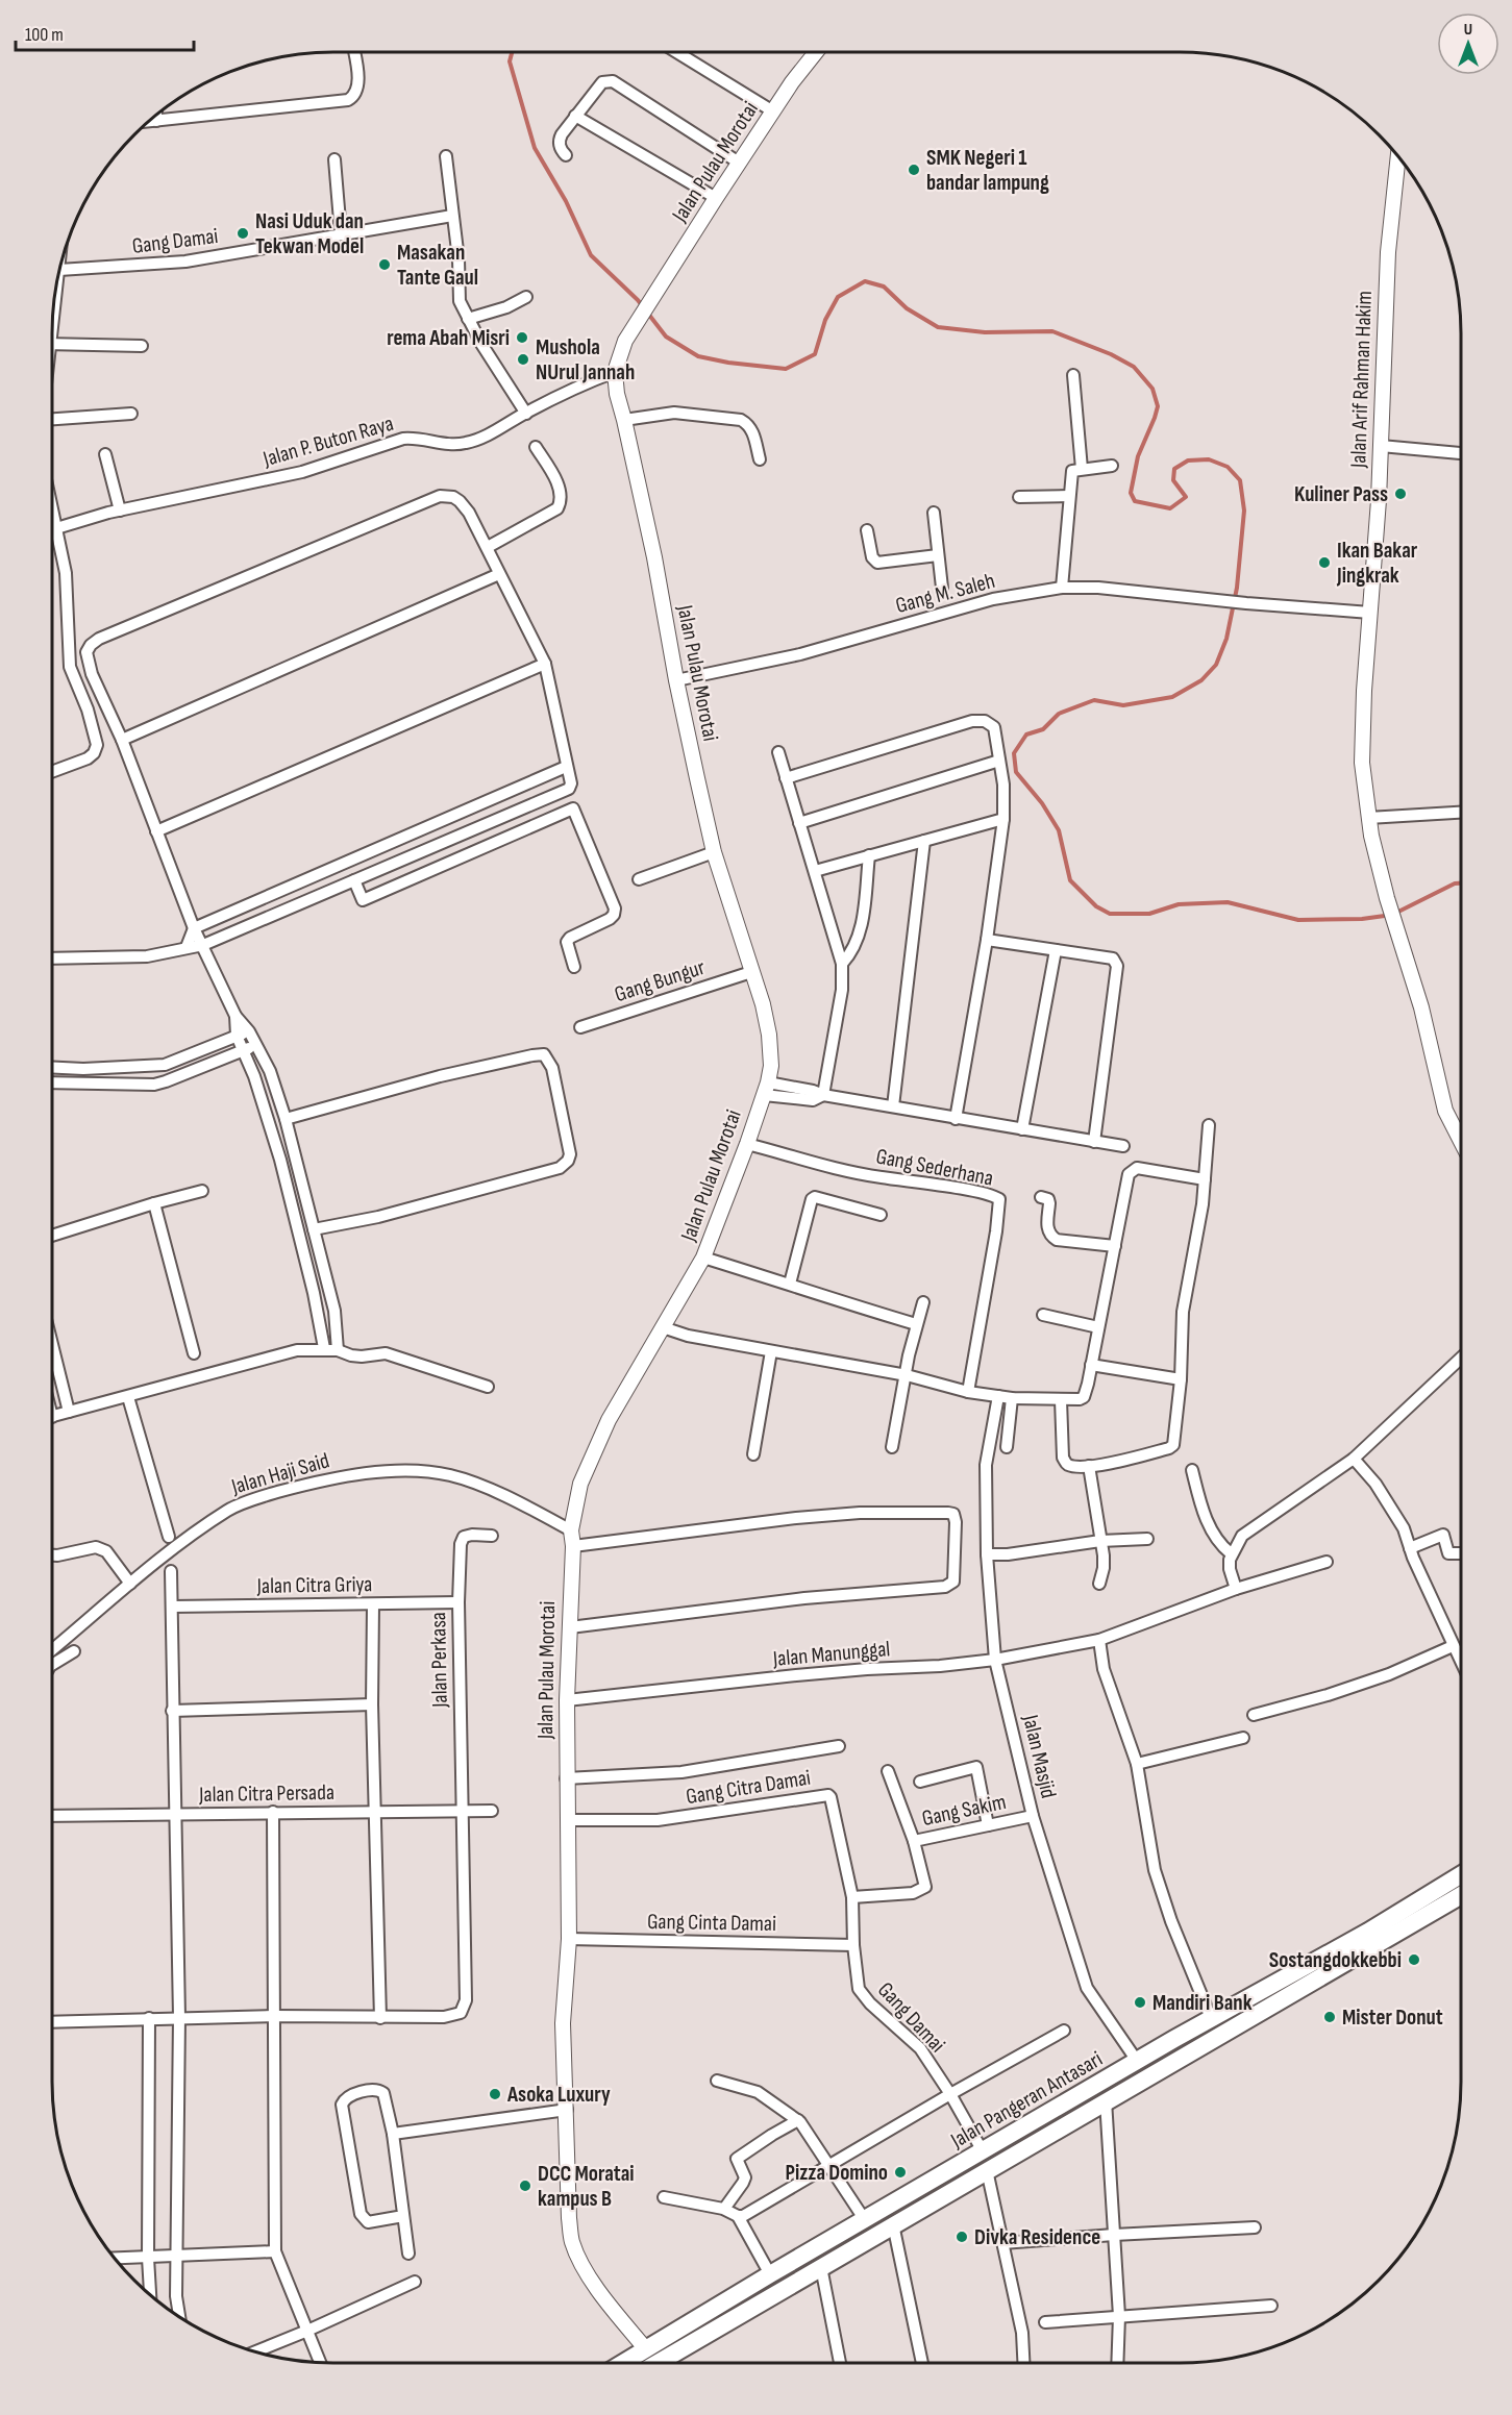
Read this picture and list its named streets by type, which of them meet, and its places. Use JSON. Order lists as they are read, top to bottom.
{
  "streets": {
    "main road": ["Jalan Pangeran Antasari"],
    "street": [
      "Jalan Pulau Morotai",
      "Gang Damai",
      "Jalan Arif Rahman Hakim",
      "Jalan P. Buton Raya",
      "Gang M. Saleh",
      "Gang Bungur",
      "Gang Sederhana",
      "Jalan Haji Said",
      "Jalan Citra Griya",
      "Jalan Manunggal",
      "Jalan Perkasa",
      "Jalan Masjid",
      "Gang Citra Damai",
      "Jalan Citra Persada",
      "Gang Sakim",
      "Gang Cinta Damai"
    ]
  },
  "crossings": [
    ["Jalan Pulau Morotai", "Jalan P. Buton Raya"],
    ["Jalan Pulau Morotai", "Gang M. Saleh"],
    ["Jalan Pulau Morotai", "Gang Bungur"],
    ["Jalan Pulau Morotai", "Gang Sederhana"],
    ["Jalan Pulau Morotai", "Jalan Haji Said"],
    ["Jalan Pulau Morotai", "Jalan Manunggal"],
    ["Jalan Pulau Morotai", "Gang Citra Damai"],
    ["Jalan Pulau Morotai", "Gang Cinta Damai"],
    ["Jalan Pulau Morotai", "Jalan Pangeran Antasari"],
    ["Gang Damai", "Gang Citra Damai"],
    ["Gang Damai", "Gang Sakim"],
    ["Gang Damai", "Gang Cinta Damai"],
    ["Gang Damai", "Jalan Pangeran Antasari"],
    ["Jalan Arif Rahman Hakim", "Gang M. Saleh"],
    ["Jalan Citra Griya", "Jalan Perkasa"],
    ["Jalan Manunggal", "Jalan Masjid"],
    ["Jalan Perkasa", "Jalan Citra Persada"],
    ["Jalan Masjid", "Gang Sakim"],
    ["Jalan Masjid", "Jalan Pangeran Antasari"],
    ["Gang Citra Damai", "Gang Sakim"]
  ],
  "places": [
    "SMK Negeri 1 bandar lampung",
    "Nasi Uduk dan Tekwan Model",
    "Masakan Tante Gaul",
    "rema Abah Misri",
    "Mushola NUrul Jannah",
    "Kuliner Pass",
    "Ikan Bakar Jingkrak",
    "Sostangdokkebbi",
    "Mandiri Bank",
    "Mister Donut",
    "Asoka Luxury",
    "Pizza Domino",
    "DCC Moratai kampus B",
    "Divka Residence"
  ],
  "scale_bar": "100 m",
  "north": "top"
}
